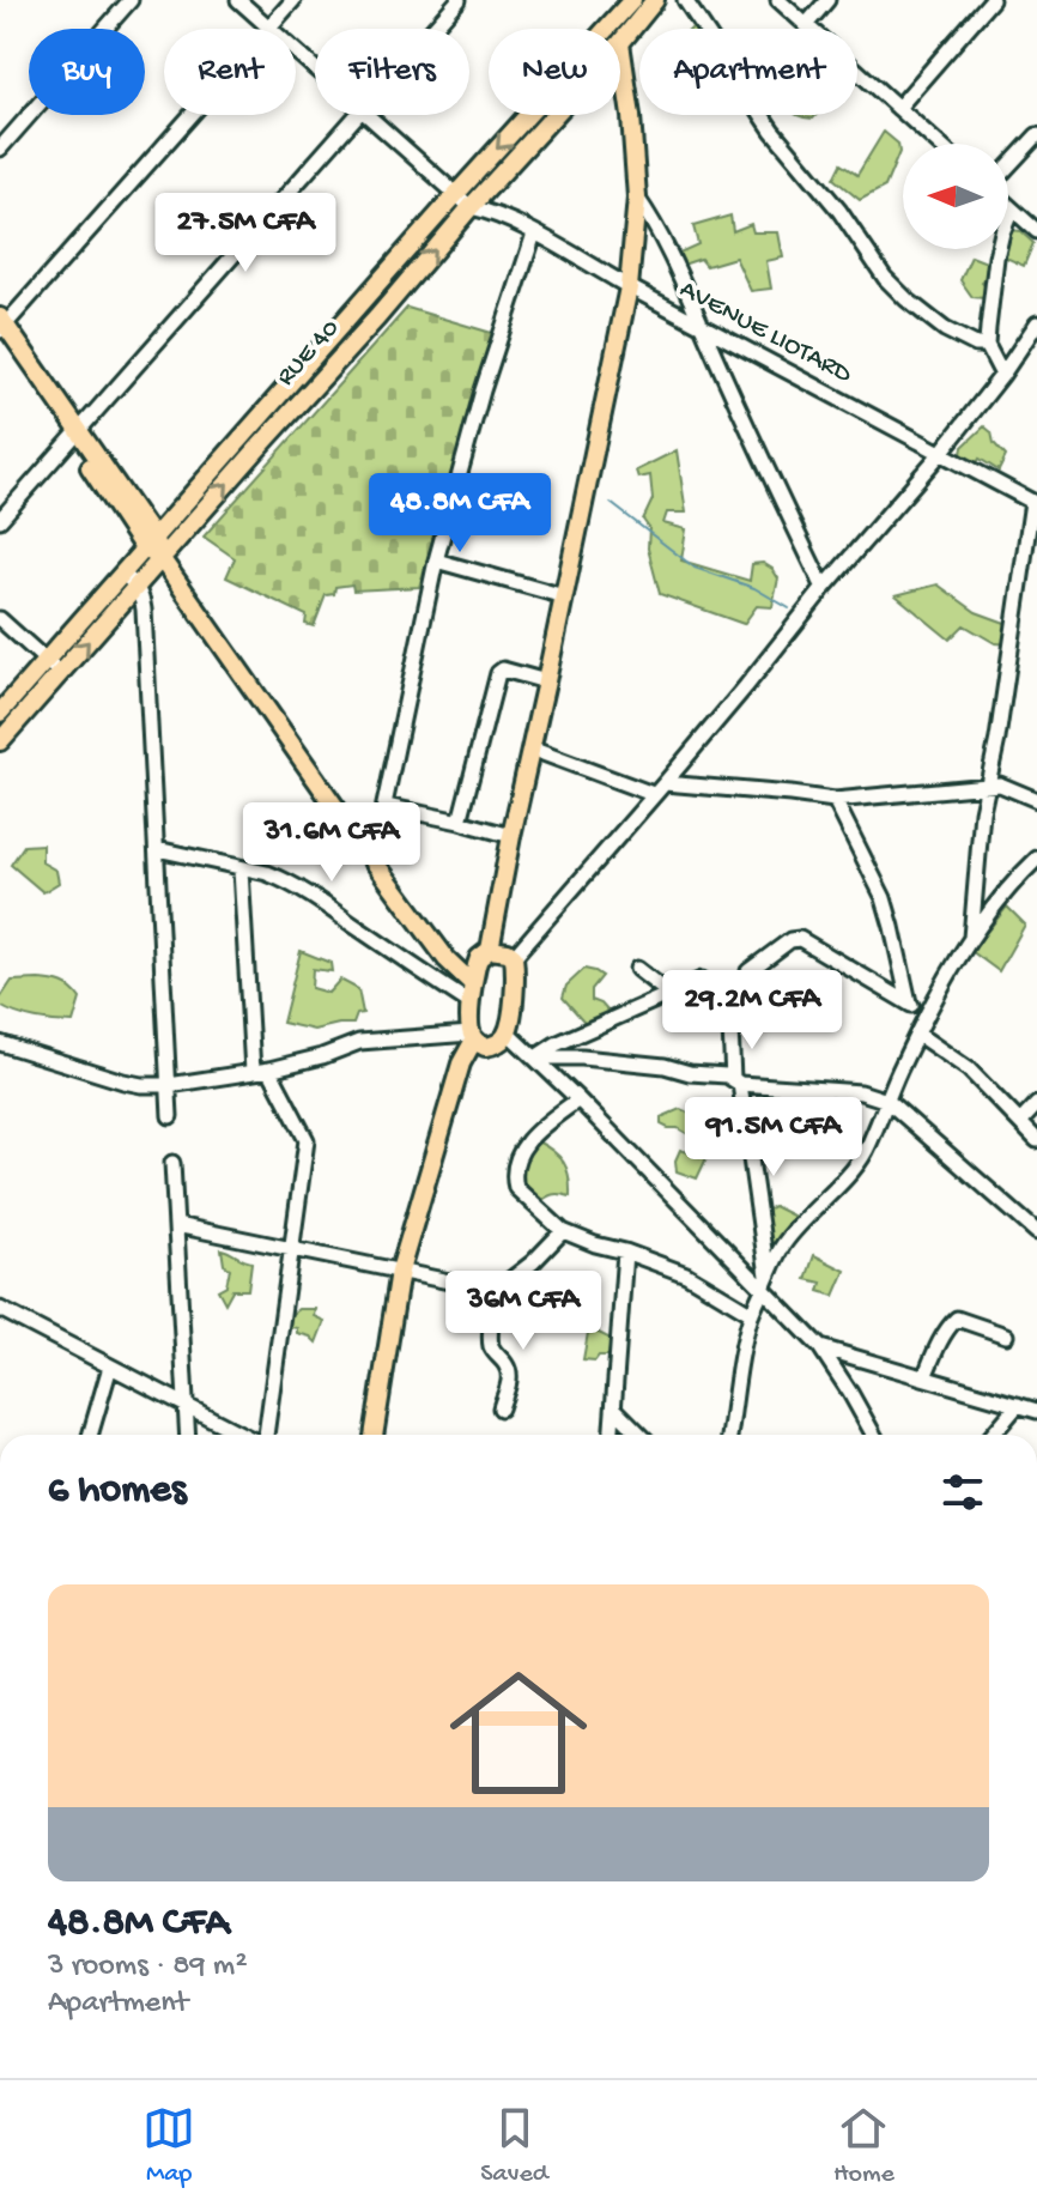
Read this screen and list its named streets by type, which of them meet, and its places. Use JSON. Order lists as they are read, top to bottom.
{
  "streets": {
    "main road": ["RUE 40"],
    "street": ["AVENUE LIOTARD"]
  },
  "crossings": [
    ["AVENUE LIOTARD", "RUE 40"]
  ],
  "north": "left",
  "page": {
    "chip": [
      "Buy",
      "Rent",
      "Filters",
      "New",
      "Apartment"
    ],
    "price": [
      "27.5M CFA",
      "48.8M CFA",
      "31.6M CFA",
      "29.2M CFA",
      "91.5M CFA",
      "36M CFA"
    ],
    "heading": "6 homes",
    "list": [
      {
        "name": "48.8M CFA",
        "note": "3 rooms · 89 m² · Apartment"
      }
    ],
    "tabs": ["Map", "Saved", "Home"]
  }
}
